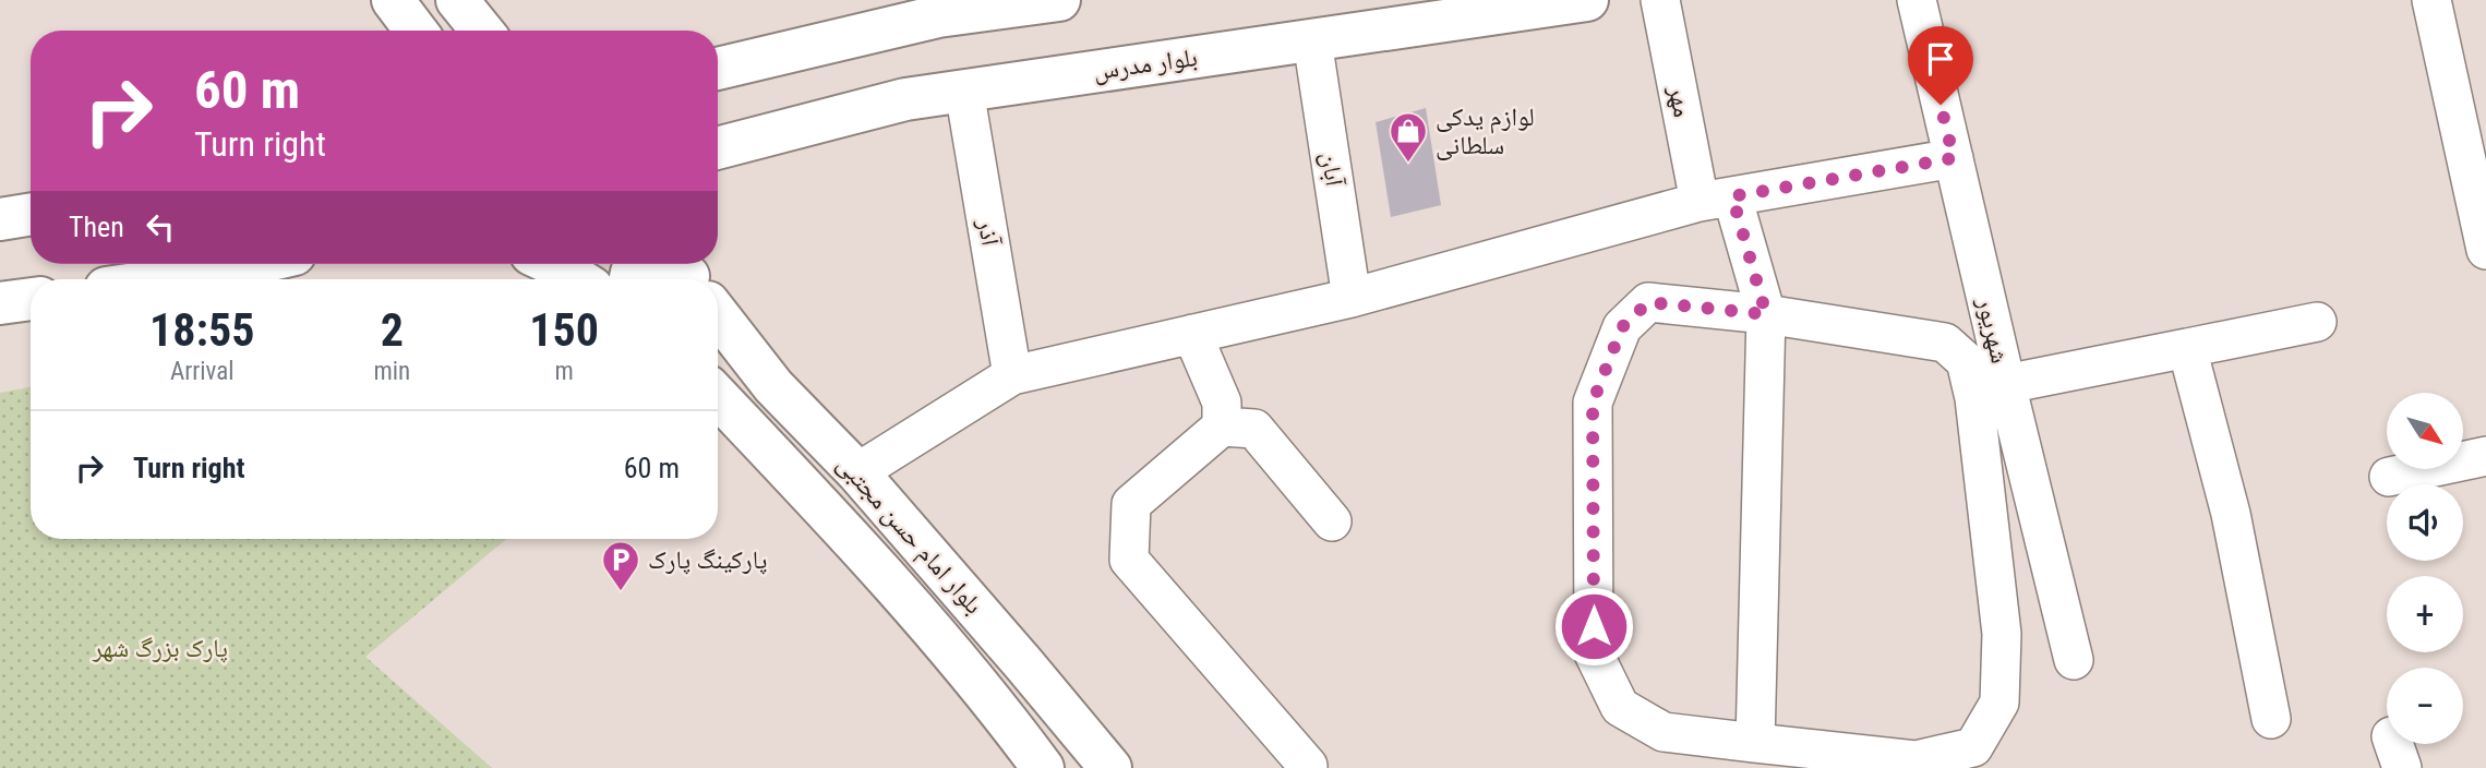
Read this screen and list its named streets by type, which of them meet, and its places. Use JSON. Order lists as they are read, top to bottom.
{
  "streets": {
    "main road": ["بلوار مدرس", "بلوار امام حسن مجتبی"],
    "street": [
      "مهر",
      "آبان",
      "آذر",
      "شهریور"
    ]
  },
  "crossings": [
    ["بلوار مدرس", "آبان"],
    ["بلوار مدرس", "آذر"]
  ],
  "parks": ["پارک بزرگ شهر"],
  "places": {
    "shop": ["لوازم یدکی سلطانی"],
    "parking": ["پارکینگ پارک"]
  },
  "north": "bottom right",
  "page": {
    "turn": ["60 m", "Turn right"],
    "then": "Then",
    "eta": [
      "18:55",
      "Arrival",
      "2",
      "min",
      "150",
      "m"
    ],
    "map_buttons": ["+", "−"],
    "list": [
      {
        "name": "Turn right",
        "value": "60 m"
      }
    ]
  }
}
